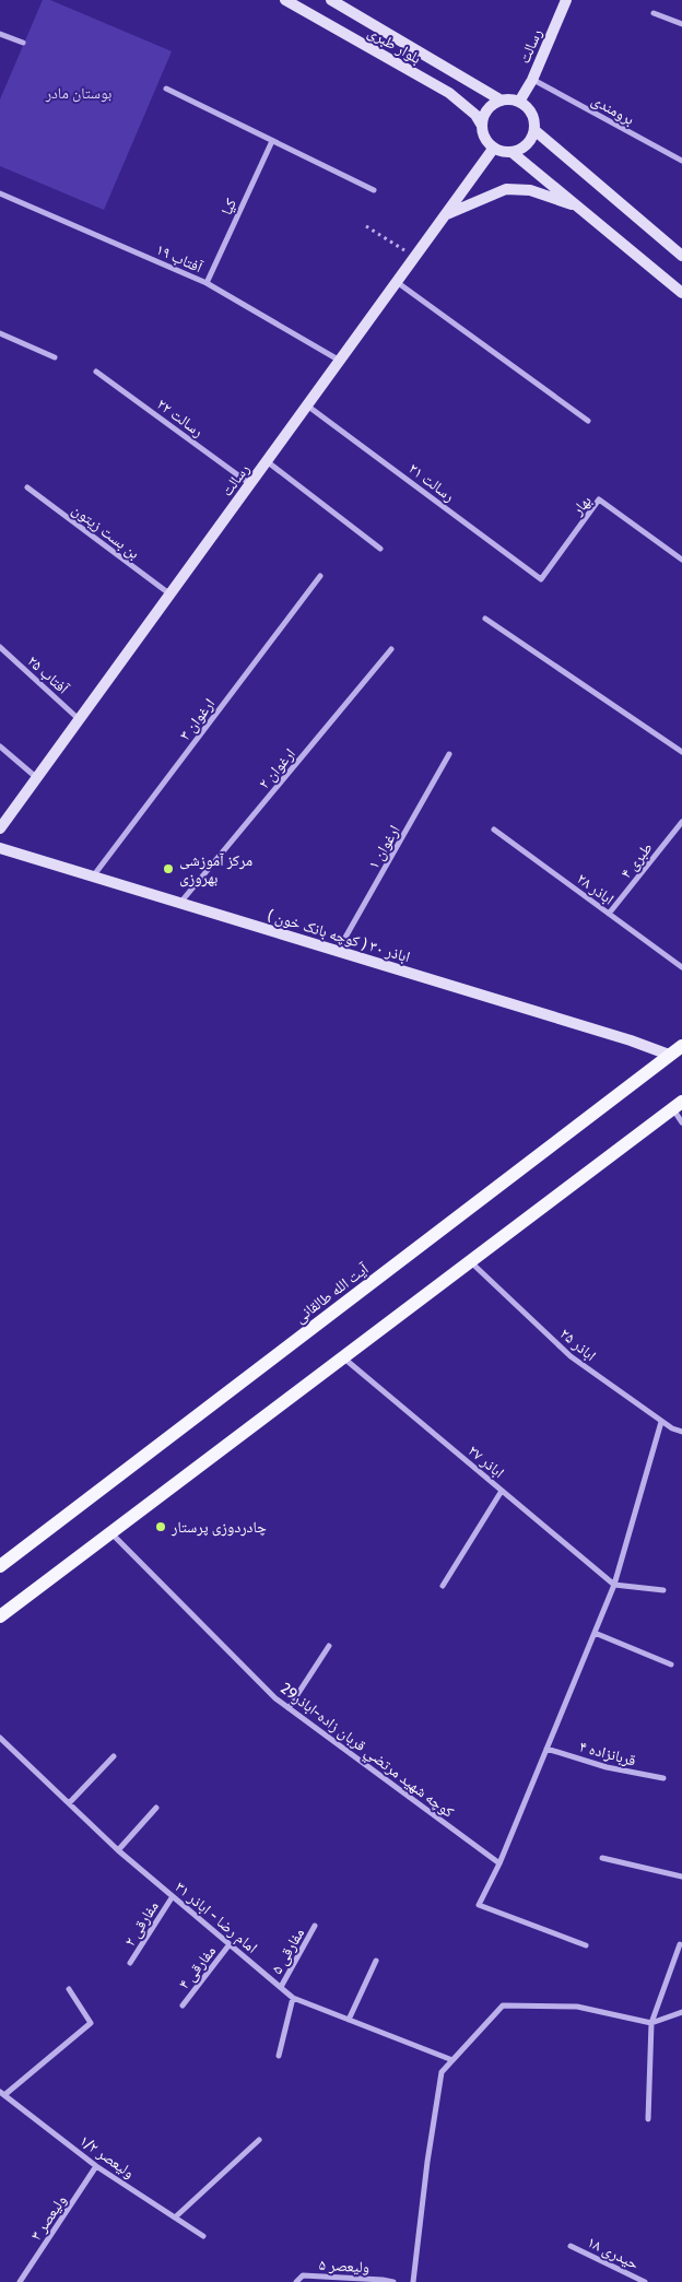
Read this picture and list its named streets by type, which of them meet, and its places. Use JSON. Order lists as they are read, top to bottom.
{
  "streets": {
    "main road": [
      "بلوار طبری",
      "رسالت",
      "اباذر ۳۰ ( کوچه بانک خون )",
      "آیت الله طالقانی"
    ],
    "street": [
      "برومندی",
      "کیا",
      "آفتاب ۱۹",
      "رسالت ۲۲",
      "رسالت ۲۱",
      "بهار",
      "بن بست زیتون",
      "آفتاب ۲۵",
      "ارغوان ۳",
      "ارغوان ۲",
      "ارغوان ۱",
      "طبری ۴",
      "اباذر ۲۸",
      "اباذر ۲۵",
      "اباذر ۲۷",
      "كوچه شهيد مرتضي قربان زاده-اباذر29",
      "قربانزاده ۴",
      "امام رضا - اباذر ۳۱",
      "مفارقی ۲",
      "مفارقی ۵",
      "مفارقی ۴",
      "ولیعصر ۱/۲",
      "ولیعصر ۳",
      "حیدری ۱۸",
      "ولیعصر ۵"
    ]
  },
  "crossings": [
    ["بلوار طبری", "رسالت"],
    ["رسالت", "برومندی"],
    ["رسالت", "آفتاب ۱۹"],
    ["رسالت", "رسالت ۲۲"],
    ["رسالت", "رسالت ۲۱"],
    ["رسالت", "بن بست زیتون"],
    ["رسالت", "آفتاب ۲۵"],
    ["کیا", "آفتاب ۱۹"],
    ["رسالت ۲۱", "بهار"],
    ["ارغوان ۳", "اباذر ۳۰ ( کوچه بانک خون )"],
    ["ارغوان ۲", "اباذر ۳۰ ( کوچه بانک خون )"],
    ["ارغوان ۱", "اباذر ۳۰ ( کوچه بانک خون )"],
    ["طبری ۴", "اباذر ۲۸"],
    ["اباذر ۳۰ ( کوچه بانک خون )", "آیت الله طالقانی"],
    ["امام رضا - اباذر ۳۱", "مفارقی ۲"],
    ["امام رضا - اباذر ۳۱", "مفارقی ۵"],
    ["امام رضا - اباذر ۳۱", "مفارقی ۴"],
    ["ولیعصر ۱/۲", "ولیعصر ۳"]
  ],
  "parks": ["بوستان مادر"],
  "places": ["مرکز آموزشی بهروزی", "چادردوزی پرستار"]
}
